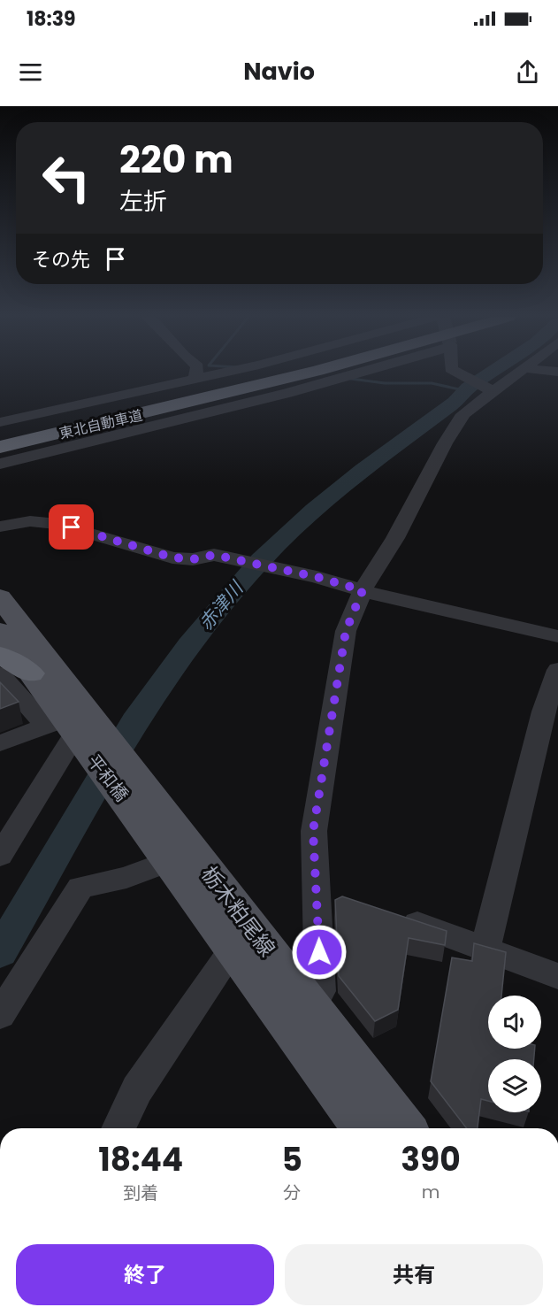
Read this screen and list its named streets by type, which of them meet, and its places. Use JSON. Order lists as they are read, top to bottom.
{
  "streets": {
    "highway": ["東北自動車道"],
    "main road": ["平和橋", "栃木粕尾線"]
  },
  "crossings": [
    ["平和橋", "栃木粕尾線"]
  ],
  "water": ["赤津川"],
  "page": {
    "status": "18:39",
    "header": "Navio",
    "turn": ["220 m", "左折"],
    "then": "その先",
    "eta": [
      "18:44",
      "到着",
      "5",
      "分",
      "390",
      "m"
    ],
    "buttons": ["終了", "共有"]
  }
}
